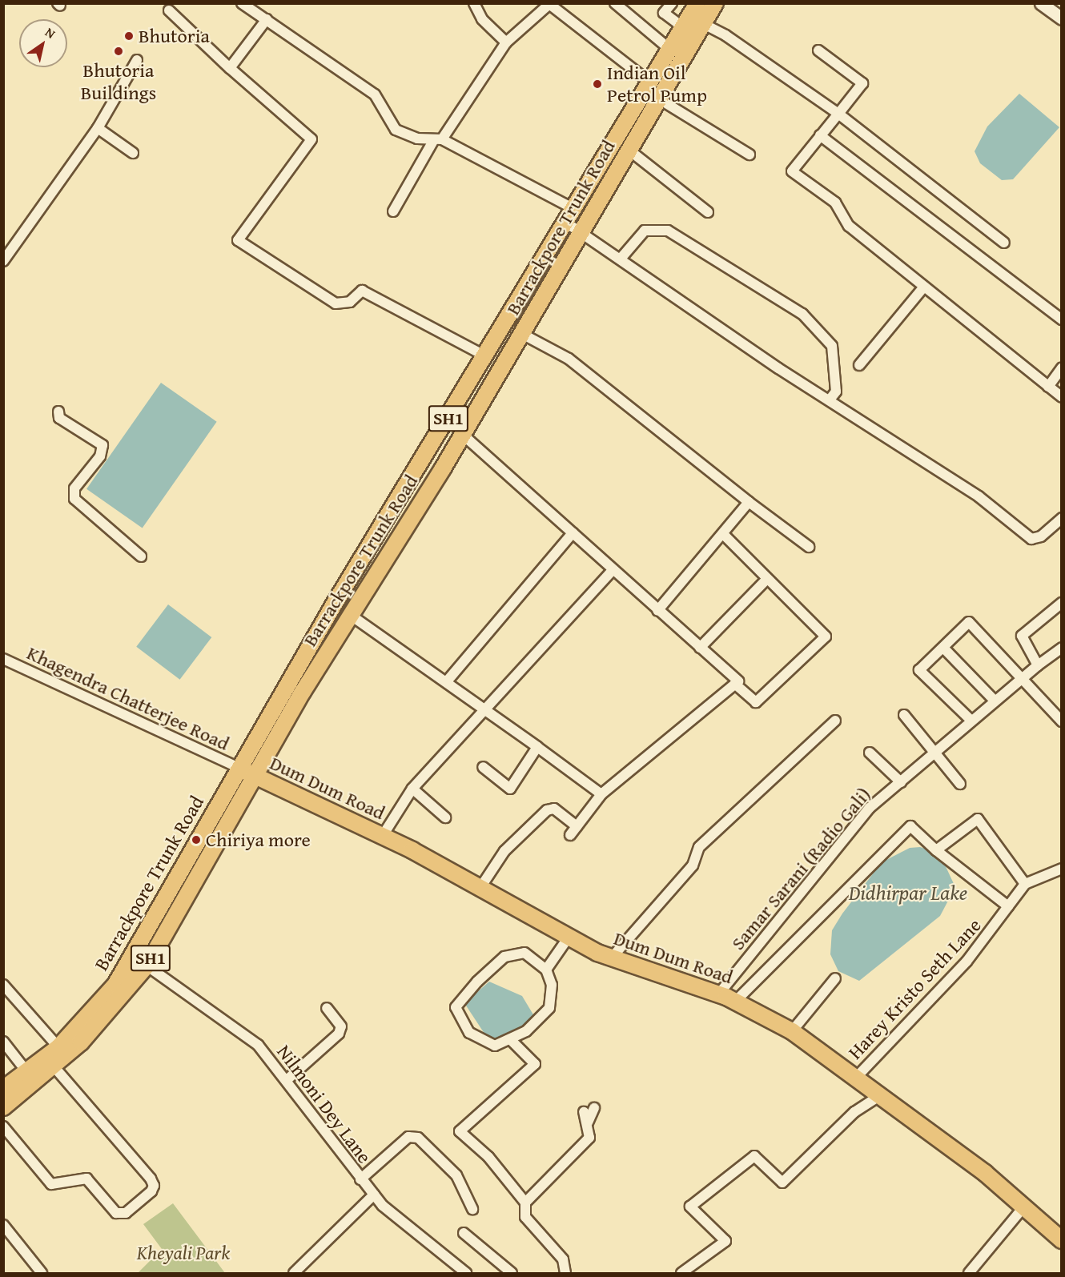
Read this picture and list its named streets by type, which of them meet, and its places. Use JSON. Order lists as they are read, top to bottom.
{
  "streets": {
    "main road": ["Barrackpore Trunk Road", "SH1", "Dum Dum Road"],
    "street": [
      "Khagendra Chatterjee Road",
      "Samar Sarani (Radio Gali)",
      "Harey Kristo Seth Lane",
      "Nilmoni Dey Lane"
    ]
  },
  "crossings": [
    ["Barrackpore Trunk Road", "Khagendra Chatterjee Road"],
    ["Barrackpore Trunk Road", "Dum Dum Road"],
    ["Barrackpore Trunk Road", "Nilmoni Dey Lane"],
    ["Khagendra Chatterjee Road", "Dum Dum Road"],
    ["Dum Dum Road", "Samar Sarani (Radio Gali)"],
    ["Dum Dum Road", "Harey Kristo Seth Lane"]
  ],
  "water": ["Didhirpar Lake"],
  "parks": ["Kheyali Park"],
  "places": [
    "Bhutoria",
    "Bhutoria Buildings",
    "Indian Oil Petrol Pump",
    "Chiriya more"
  ],
  "north": "top right"
}
